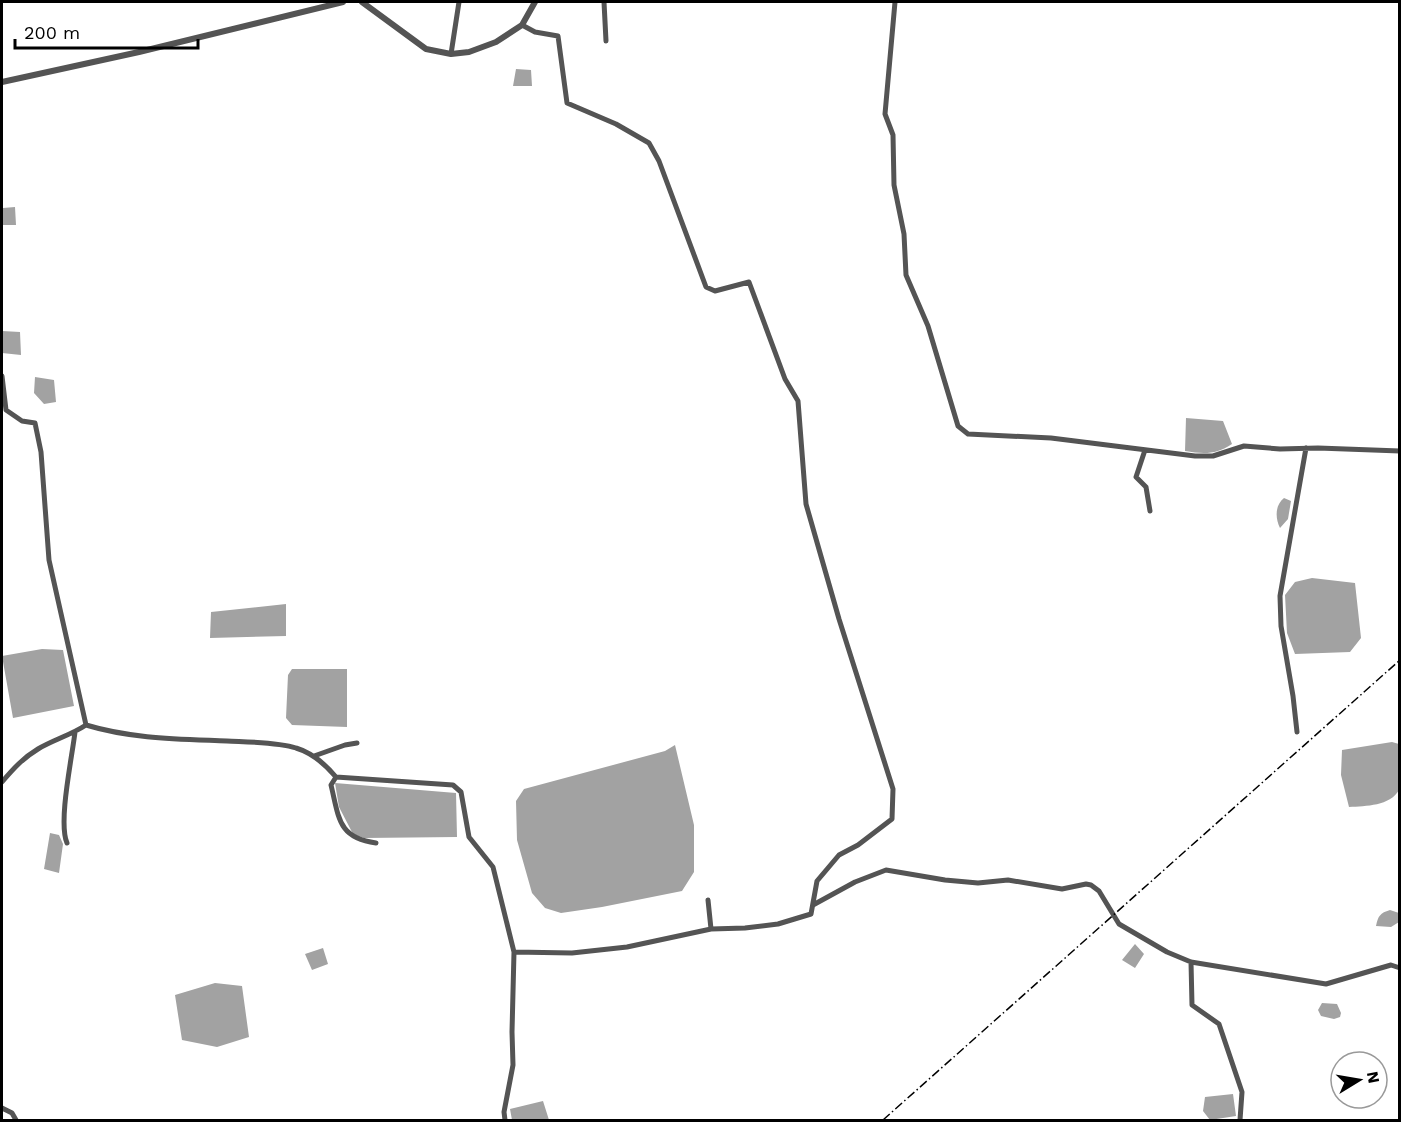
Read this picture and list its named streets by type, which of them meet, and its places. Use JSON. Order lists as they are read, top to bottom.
{
  "scale_bar": "200 m",
  "north": "right"
}
